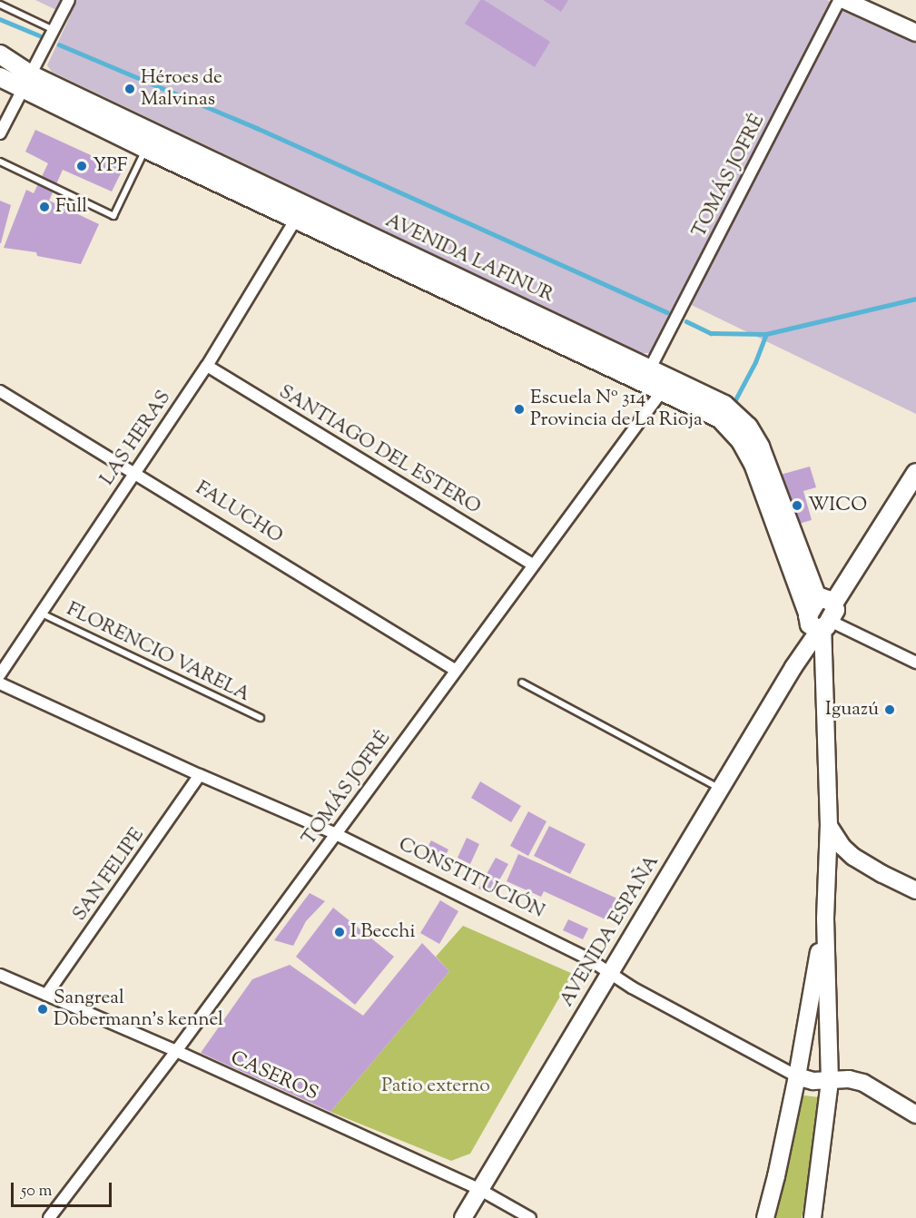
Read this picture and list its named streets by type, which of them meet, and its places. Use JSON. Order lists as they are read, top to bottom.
{
  "streets": {
    "main road": ["AVENIDA LAFINUR", "AVENIDA ESPAÑA"],
    "street": [
      "TOMÁS JOFRÉ",
      "LAS HERAS",
      "SANTIAGO DEL ESTERO",
      "FALUCHO",
      "SAN FELIPE",
      "CONSTITUCIÓN",
      "CASEROS"
    ],
    "lane": ["FLORENCIO VARELA"]
  },
  "crossings": [
    ["TOMÁS JOFRÉ", "AVENIDA LAFINUR"],
    ["TOMÁS JOFRÉ", "SANTIAGO DEL ESTERO"],
    ["TOMÁS JOFRÉ", "FALUCHO"],
    ["TOMÁS JOFRÉ", "CONSTITUCIÓN"],
    ["TOMÁS JOFRÉ", "CASEROS"],
    ["AVENIDA LAFINUR", "LAS HERAS"],
    ["AVENIDA LAFINUR", "AVENIDA ESPAÑA"],
    ["LAS HERAS", "SANTIAGO DEL ESTERO"],
    ["LAS HERAS", "FALUCHO"],
    ["LAS HERAS", "FLORENCIO VARELA"],
    ["SAN FELIPE", "CONSTITUCIÓN"],
    ["SAN FELIPE", "CASEROS"],
    ["CONSTITUCIÓN", "AVENIDA ESPAÑA"],
    ["AVENIDA ESPAÑA", "CASEROS"]
  ],
  "parks": ["Patio externo"],
  "places": [
    "Héroes de Malvinas",
    "YPF",
    "Full",
    "Escuela Nº 314 Provincia de La Rioja",
    "WICO",
    "Iguazú",
    "I Becchi",
    "Sangreal Dobermann's kennel"
  ],
  "scale_bar": "50 m"
}
